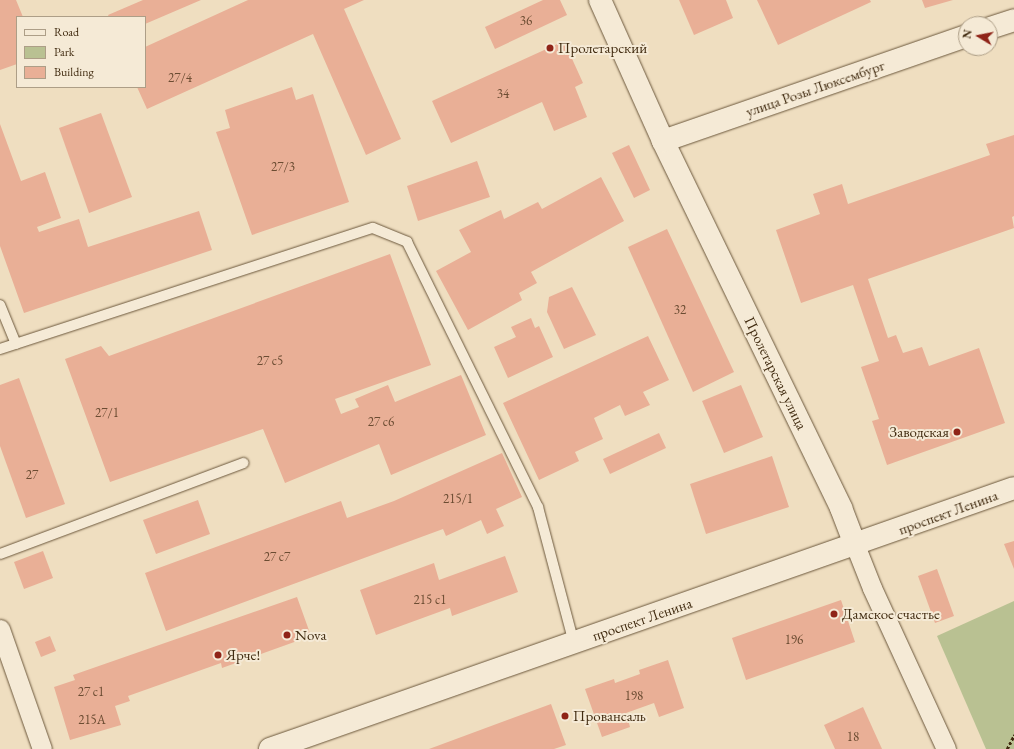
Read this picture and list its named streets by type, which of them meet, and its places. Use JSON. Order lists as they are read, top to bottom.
{
  "streets": {
    "street": ["улица Розы Люксембург", "Пролетарская улица", "проспект Ленина"]
  },
  "crossings": [
    ["улица Розы Люксембург", "Пролетарская улица"],
    ["Пролетарская улица", "проспект Ленина"]
  ],
  "places": [
    "Пролетарский",
    "Заводская",
    "Дамское счастье",
    "Nova",
    "Ярче!",
    "Провансаль"
  ],
  "house_numbers": [
    "36",
    "27/4",
    "34",
    "27/3",
    "32",
    "27 с5",
    "27/1",
    "27 с6",
    "27",
    "215/1",
    "27 с7",
    "215 с1",
    "196",
    "27 с1",
    "198",
    "215А",
    "18"
  ],
  "legend": ["Road", "Park", "Building"],
  "north": "left"
}
